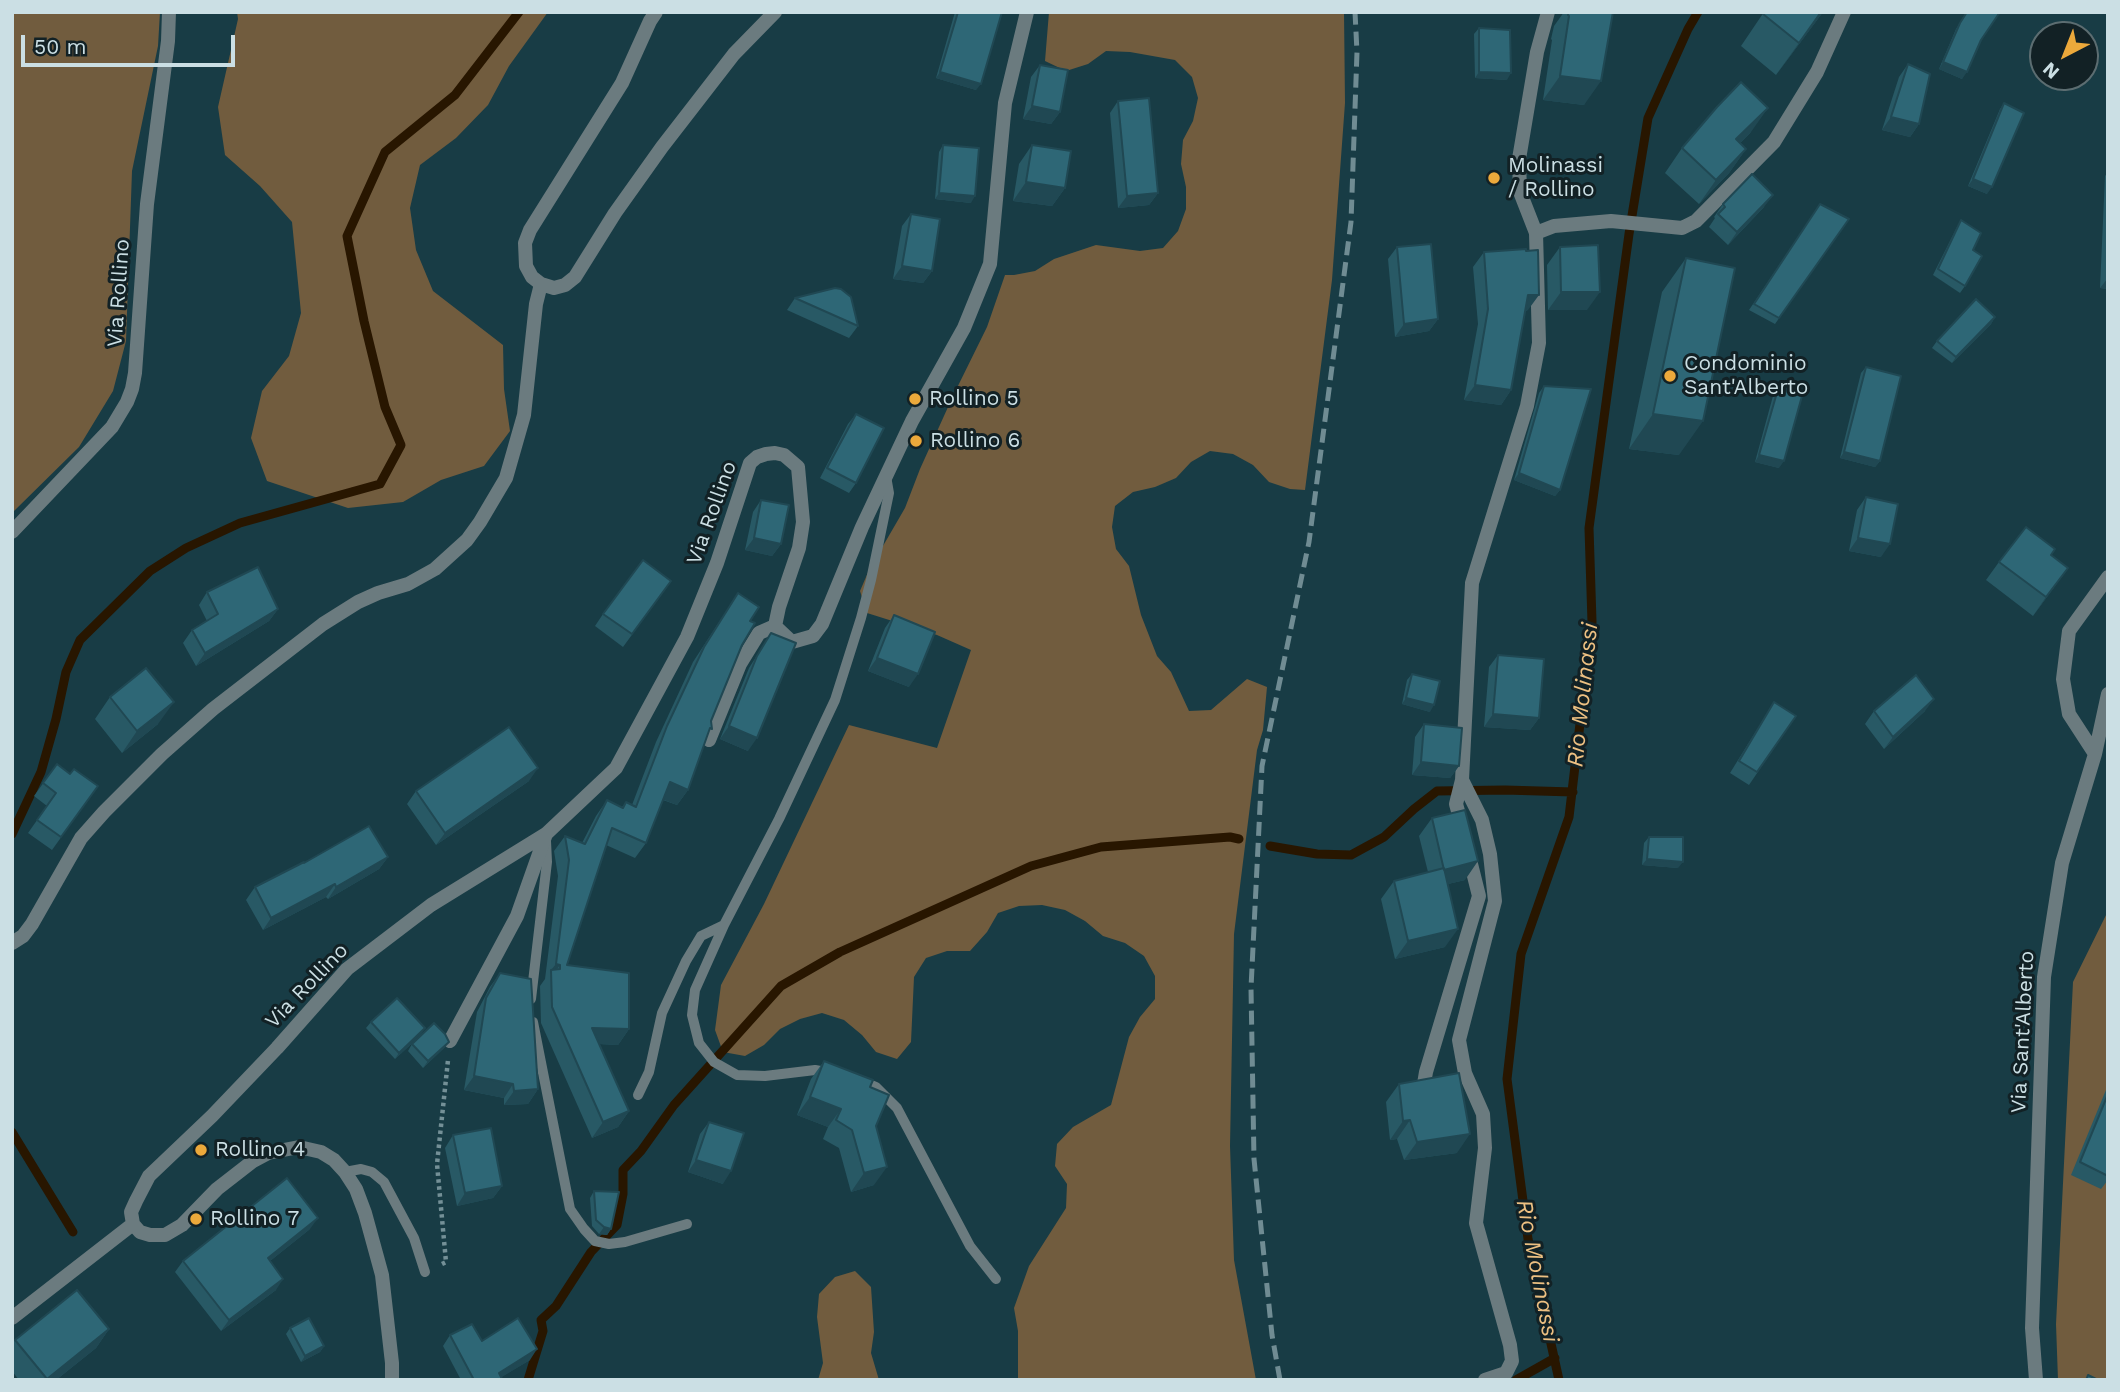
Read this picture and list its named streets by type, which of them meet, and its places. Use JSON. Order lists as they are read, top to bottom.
{
  "streets": {
    "street": ["Via Rollino", "Via Sant'Alberto"]
  },
  "water": ["Rio Molinassi"],
  "places": [
    "Molinassi / Rollino",
    "Condominio Sant'Alberto",
    "Rollino 5",
    "Rollino 6",
    "Rollino 4",
    "Rollino 7"
  ],
  "scale_bar": "50 m",
  "north": "bottom left"
}
